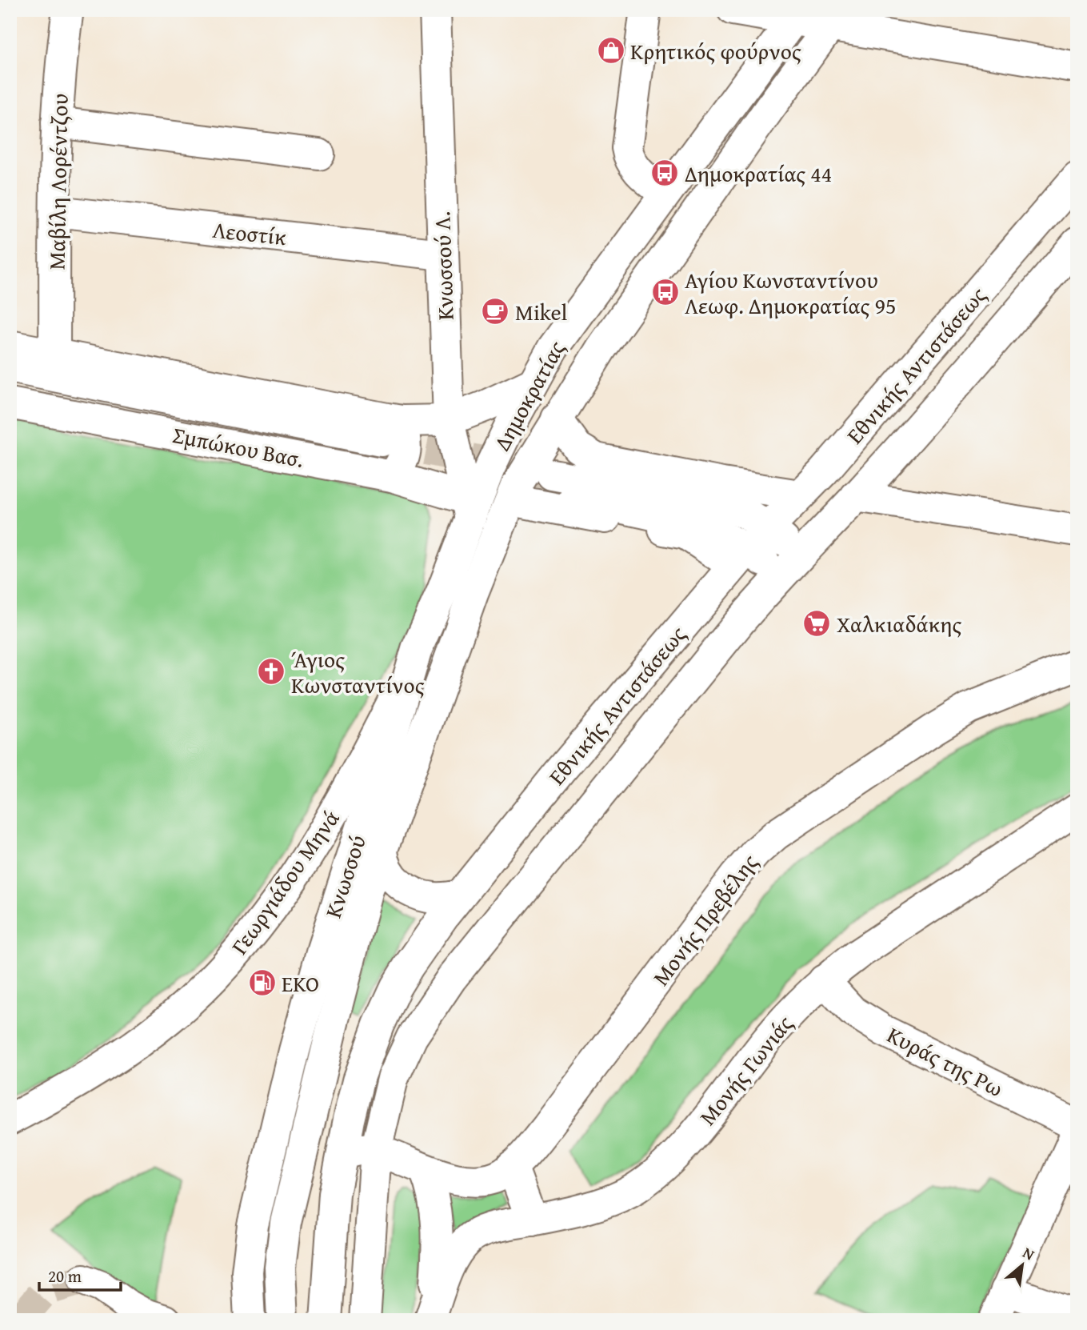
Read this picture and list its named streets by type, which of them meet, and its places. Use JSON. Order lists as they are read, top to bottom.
{
  "streets": {
    "street": [
      "Μαβίλη Λορέντζου",
      "Λεοστίκ",
      "Κνωσσού Λ.",
      "Εθνικής Αντιστάσεως",
      "Δημοκρατίας",
      "Σμπώκου Βασ.",
      "Κνωσσού",
      "Γεωργιάδου Μηνά",
      "Μονής Πρεβέλης",
      "Κυράς της Ρω",
      "Μονής Γωνιάς"
    ]
  },
  "crossings": [
    ["Μαβίλη Λορέντζου", "Λεοστίκ"],
    ["Μαβίλη Λορέντζου", "Σμπώκου Βασ."],
    ["Λεοστίκ", "Κνωσσού Λ."],
    ["Κνωσσού Λ.", "Δημοκρατίας"],
    ["Κνωσσού Λ.", "Σμπώκου Βασ."],
    ["Κνωσσού Λ.", "Κνωσσού"],
    ["Εθνικής Αντιστάσεως", "Μονής Πρεβέλης"],
    ["Δημοκρατίας", "Σμπώκου Βασ."],
    ["Δημοκρατίας", "Κνωσσού"],
    ["Σμπώκου Βασ.", "Κνωσσού"],
    ["Κνωσσού", "Γεωργιάδου Μηνά"],
    ["Κυράς της Ρω", "Μονής Γωνιάς"]
  ],
  "places": {
    "shop": ["Κρητικός φούρνος"],
    "bus stop": ["Δημοκρατίας 44", "Αγίου Κωνσταντίνου Λεωφ. Δημοκρατίας 95"],
    "cafe": ["Mikel"],
    "supermarket": ["Χαλκιαδάκης"],
    "church": ["Άγιος Κωνσταντίνος"],
    "fuel station": ["EKO"]
  },
  "scale_bar": "20 m",
  "north": "top right"
}
